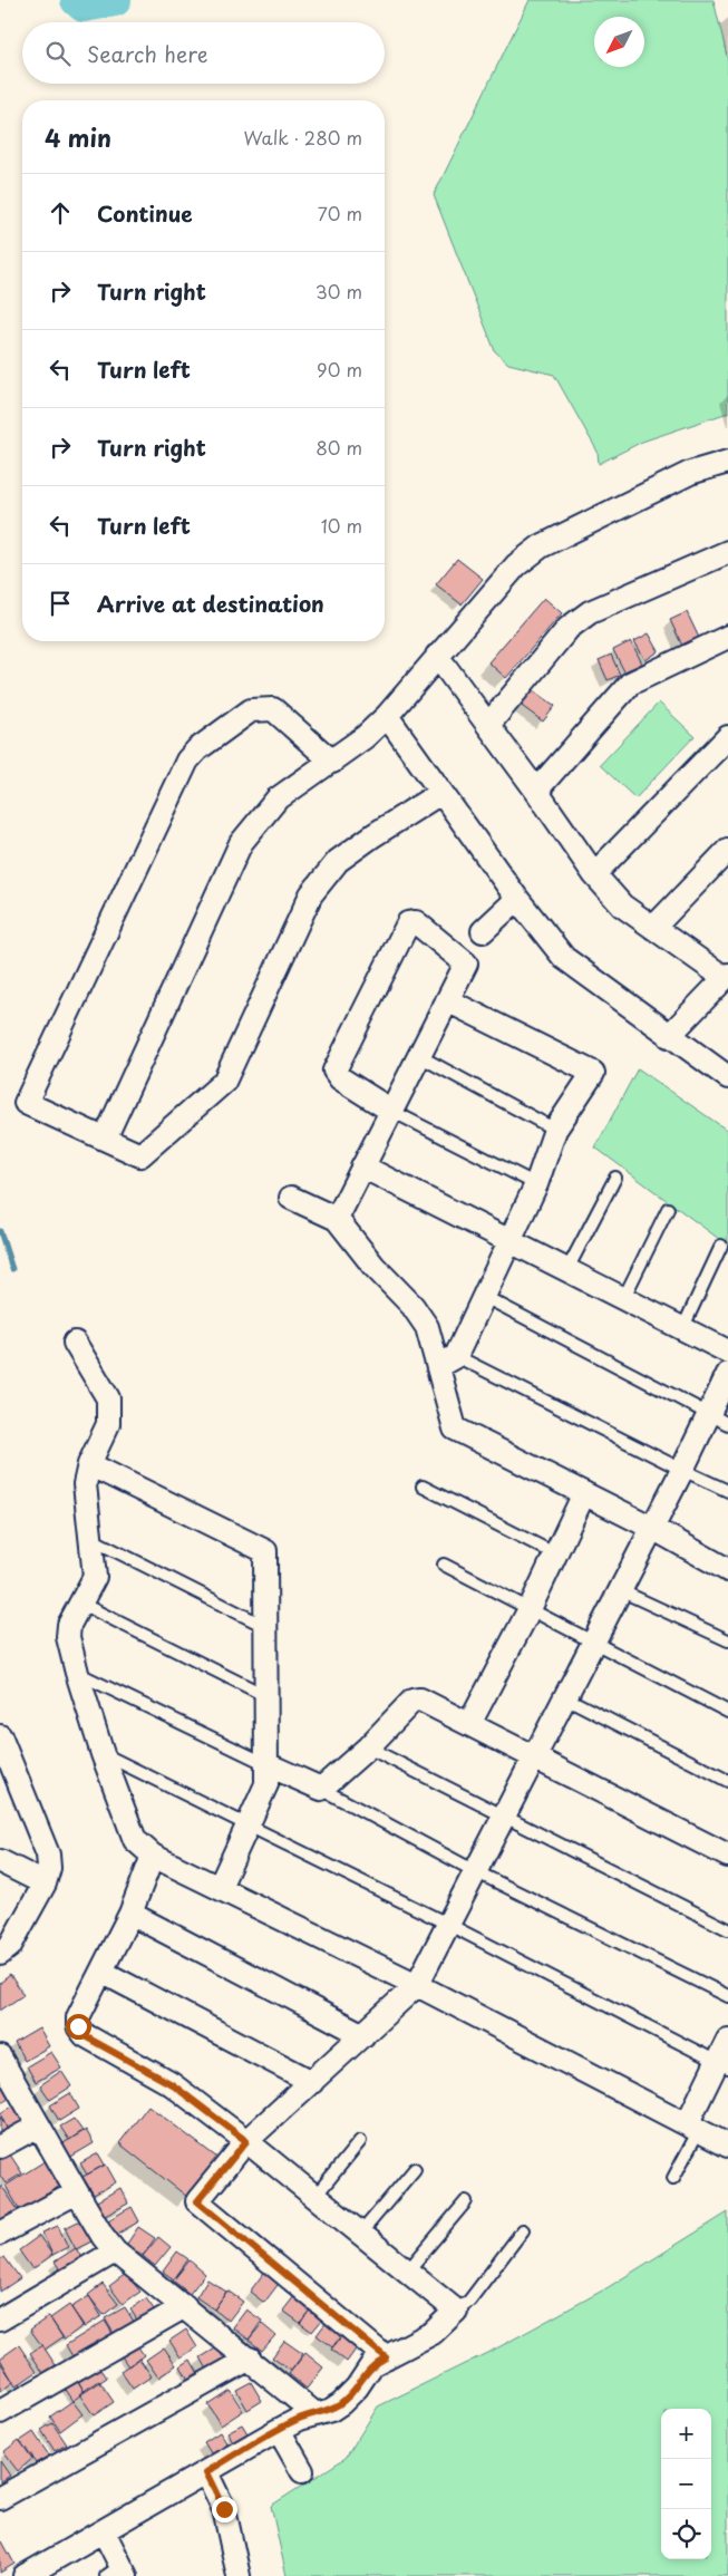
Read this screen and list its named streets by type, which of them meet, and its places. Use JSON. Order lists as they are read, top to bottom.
{
  "north": "bottom left",
  "page": {
    "search": "Search here",
    "heading": ["4 min", "Walk · 280 m"],
    "list": [
      ["Continue", "70 m"],
      ["Turn right", "30 m"],
      ["Turn left", "90 m"],
      ["Turn right", "80 m"],
      ["Turn left", "10 m"],
      "Arrive at destination"
    ],
    "map_buttons": ["+", "−"]
  }
}
